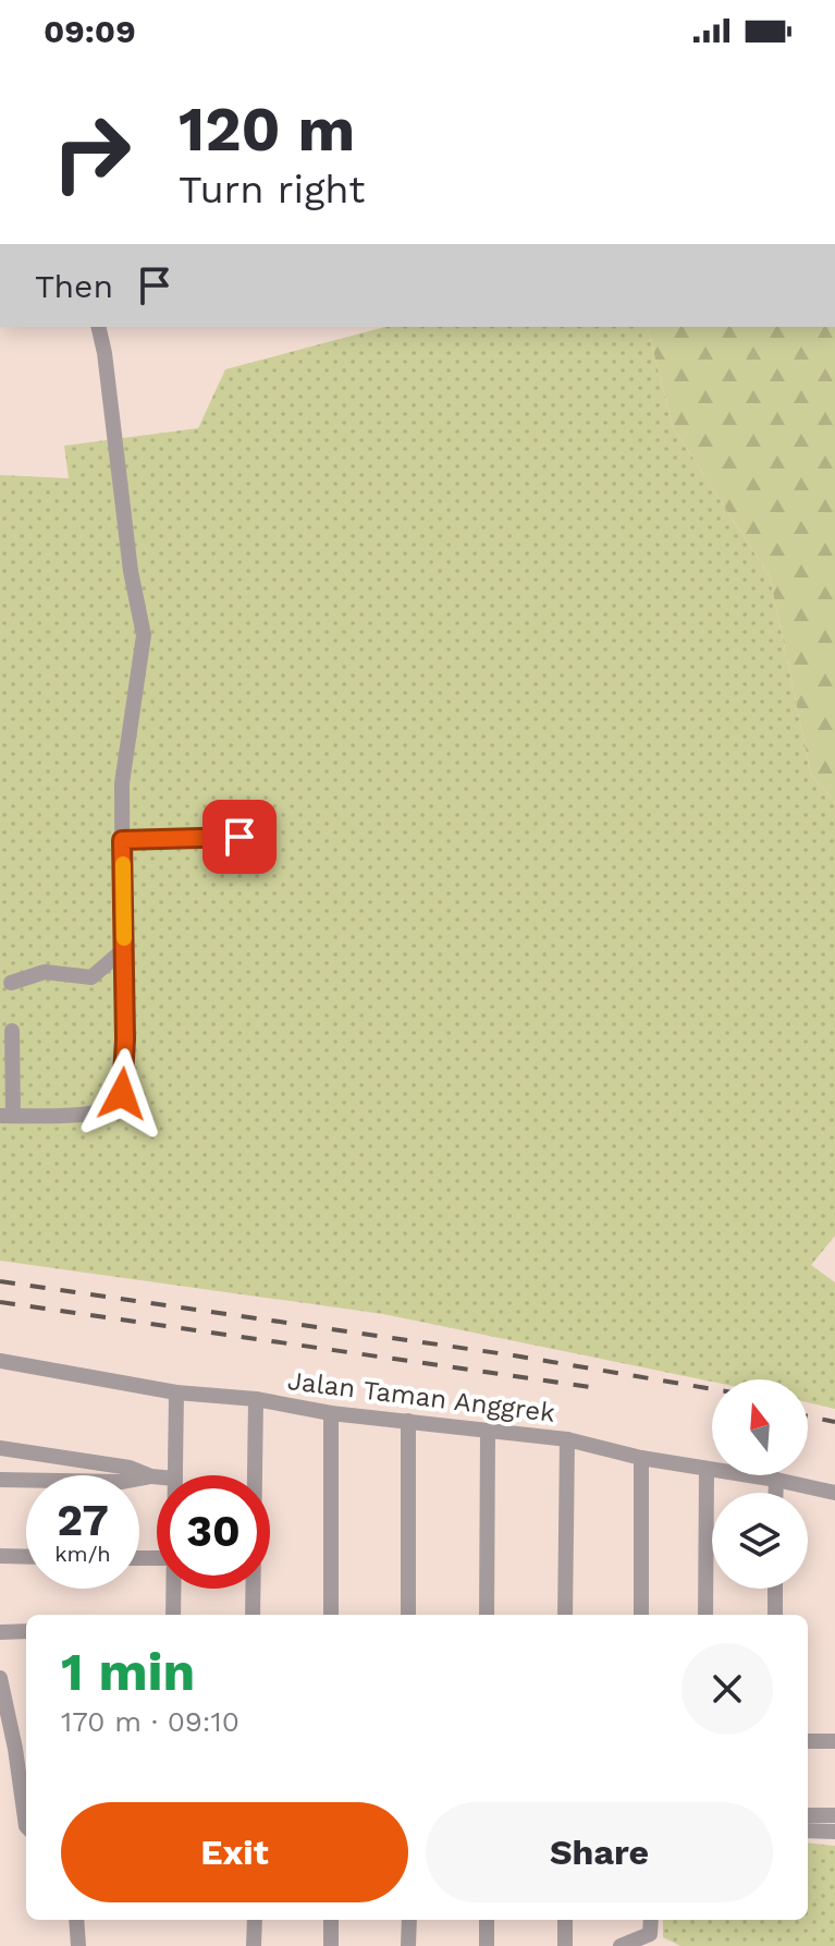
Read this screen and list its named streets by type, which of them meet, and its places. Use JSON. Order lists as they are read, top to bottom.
{
  "streets": {
    "street": ["Jalan Taman Anggrek"]
  },
  "north": "top",
  "page": {
    "status": "09:09",
    "turn": ["120 m", "Turn right"],
    "then": "Then",
    "speed": "27 km/h",
    "limit": "30",
    "heading": ["1 min", "170 m · 09:10"],
    "buttons": ["Exit", "Share"]
  }
}
